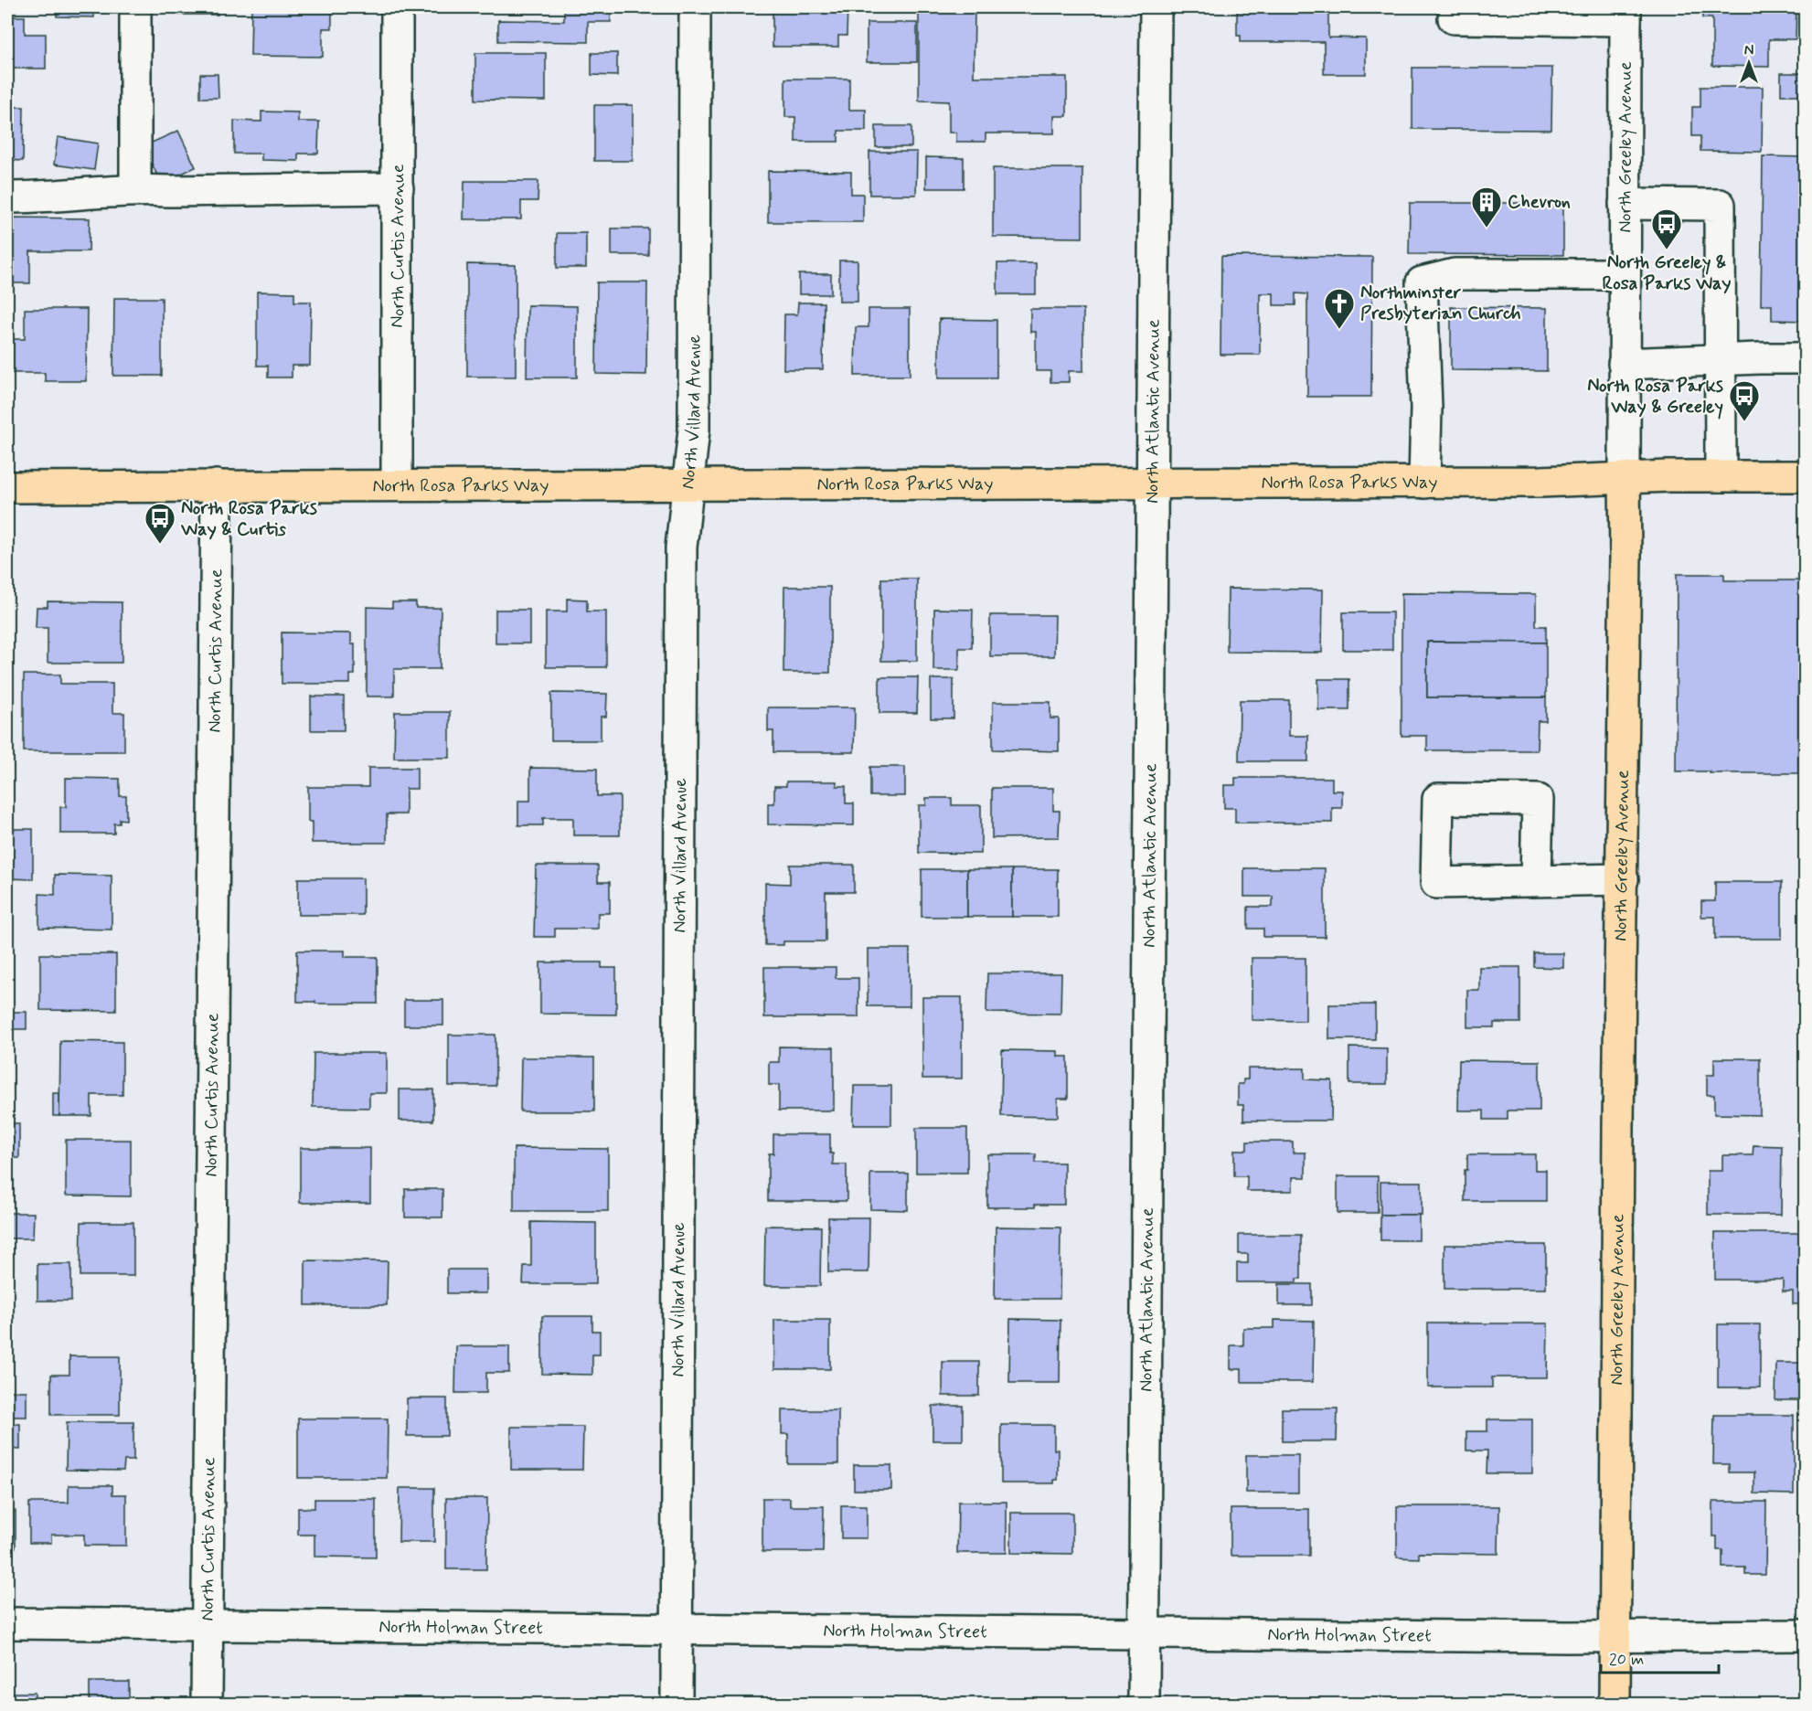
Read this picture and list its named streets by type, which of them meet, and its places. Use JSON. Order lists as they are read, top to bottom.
{
  "streets": {
    "main road": ["North Greeley Avenue", "North Rosa Parks Way"],
    "street": [
      "North Curtis Avenue",
      "North Villard Avenue",
      "North Atlantic Avenue",
      "North Holman Street"
    ]
  },
  "crossings": [
    ["North Greeley Avenue", "North Rosa Parks Way"],
    ["North Greeley Avenue", "North Holman Street"],
    ["North Curtis Avenue", "North Rosa Parks Way"],
    ["North Curtis Avenue", "North Holman Street"],
    ["North Villard Avenue", "North Rosa Parks Way"],
    ["North Villard Avenue", "North Holman Street"],
    ["North Atlantic Avenue", "North Rosa Parks Way"],
    ["North Atlantic Avenue", "North Holman Street"]
  ],
  "places": {
    "building": ["Chevron"],
    "bus stop": ["North Greeley & Rosa Parks Way", "North Rosa Parks Way & Greeley", "North Rosa Parks Way & Curtis"],
    "church": ["Northminster Presbyterian Church"]
  },
  "scale_bar": "20 m",
  "north": "top"
}
